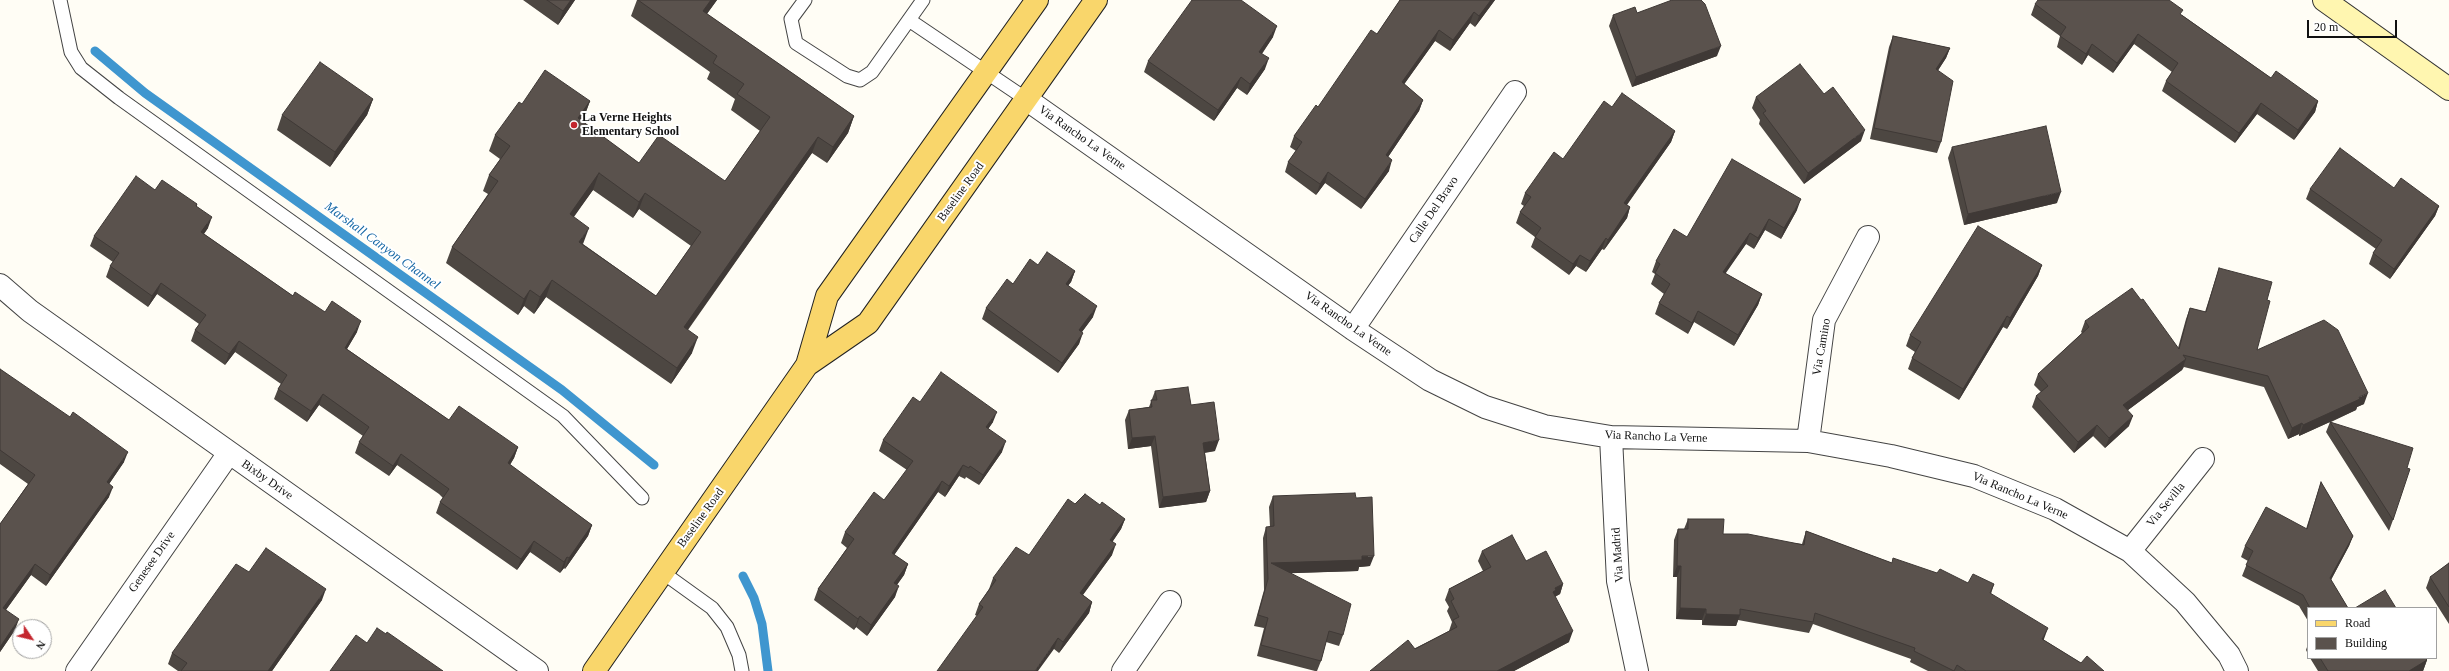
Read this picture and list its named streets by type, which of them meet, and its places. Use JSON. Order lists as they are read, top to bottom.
{
  "streets": {
    "main road": ["Baseline Road"],
    "street": [
      "Via Rancho La Verne",
      "Calle Del Bravo",
      "Via Camino",
      "Bixby Drive",
      "Via Sevilla",
      "Via Madrid",
      "Genesee Drive"
    ]
  },
  "crossings": [
    ["Via Rancho La Verne", "Baseline Road"],
    ["Via Rancho La Verne", "Calle Del Bravo"],
    ["Via Rancho La Verne", "Via Camino"],
    ["Via Rancho La Verne", "Via Sevilla"],
    ["Via Rancho La Verne", "Via Madrid"],
    ["Bixby Drive", "Genesee Drive"]
  ],
  "water": ["Marshall Canyon Channel"],
  "places": ["La Verne Heights Elementary School"],
  "legend": ["Road", "Building"],
  "scale_bar": "20 m",
  "north": "bottom right"
}
